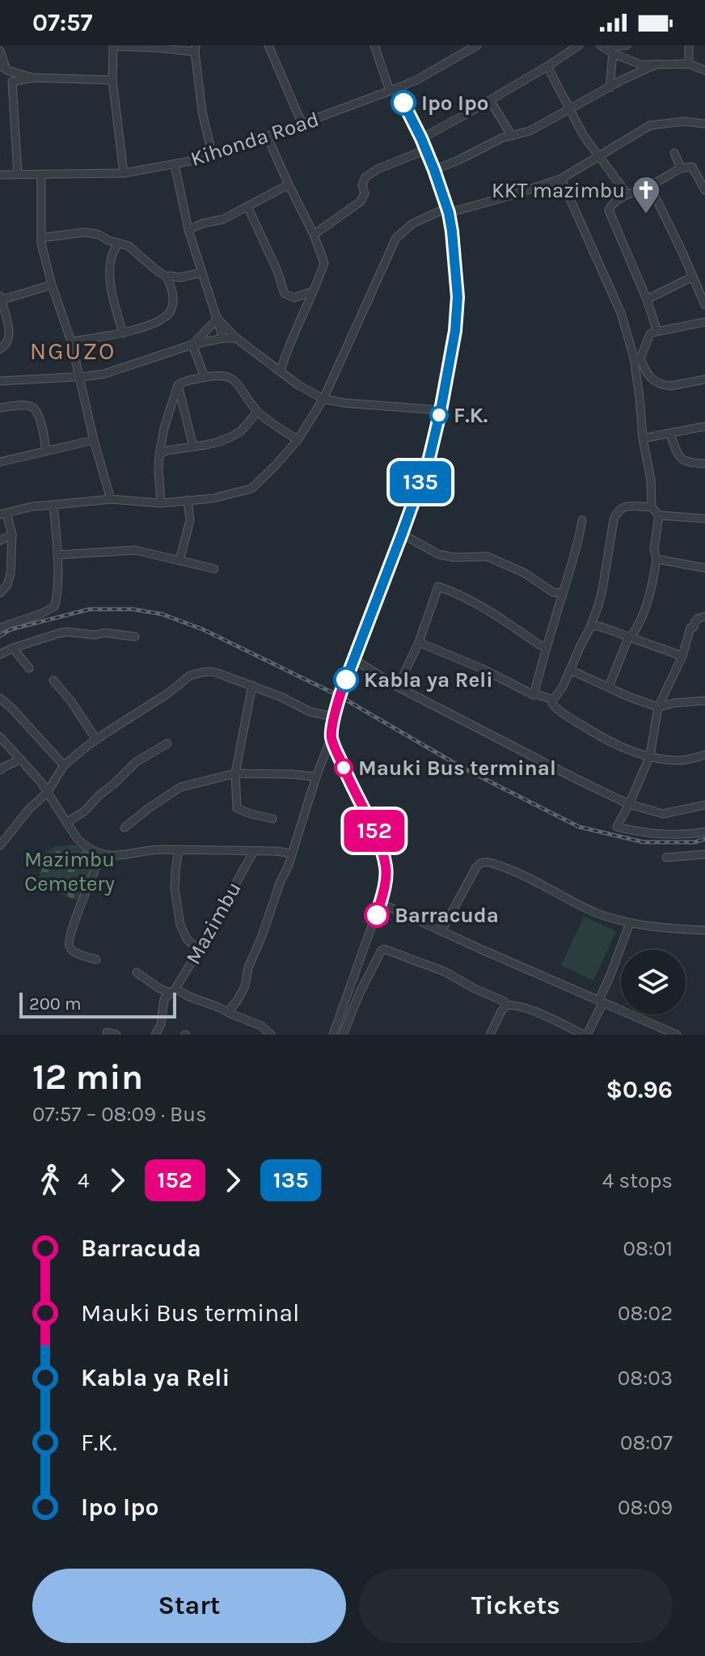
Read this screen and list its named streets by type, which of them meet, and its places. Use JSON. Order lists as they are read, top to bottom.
{
  "streets": {
    "street": ["Kihonda Road", "Mazimbu"]
  },
  "districts": ["NGUZO"],
  "parks": ["Mazimbu Cemetery"],
  "places": {
    "other": [
      "Ipo Ipo",
      "F.K.",
      "Kabla ya Reli",
      "Mauki Bus terminal",
      "Barracuda"
    ],
    "church": ["KKT mazimbu"]
  },
  "lines": ["bus line 135", "bus line 152"],
  "scale_bar": "200 m",
  "page": {
    "status": "07:57",
    "on_map": ["152", "135"],
    "scale": "200 m",
    "heading": ["12 min", "07:57 – 08:09 · Bus", "$0.96"],
    "legs": [
      "4",
      "152",
      "135",
      "4 stops"
    ],
    "list": [
      {
        "name": "Barracuda",
        "value": "08:01"
      },
      {
        "name": "Mauki Bus terminal",
        "value": "08:02"
      },
      {
        "name": "Kabla ya Reli",
        "value": "08:03"
      },
      {
        "name": "F.K.",
        "value": "08:07"
      },
      {
        "name": "Ipo Ipo",
        "value": "08:09"
      }
    ],
    "buttons": ["Start", "Tickets"]
  }
}
